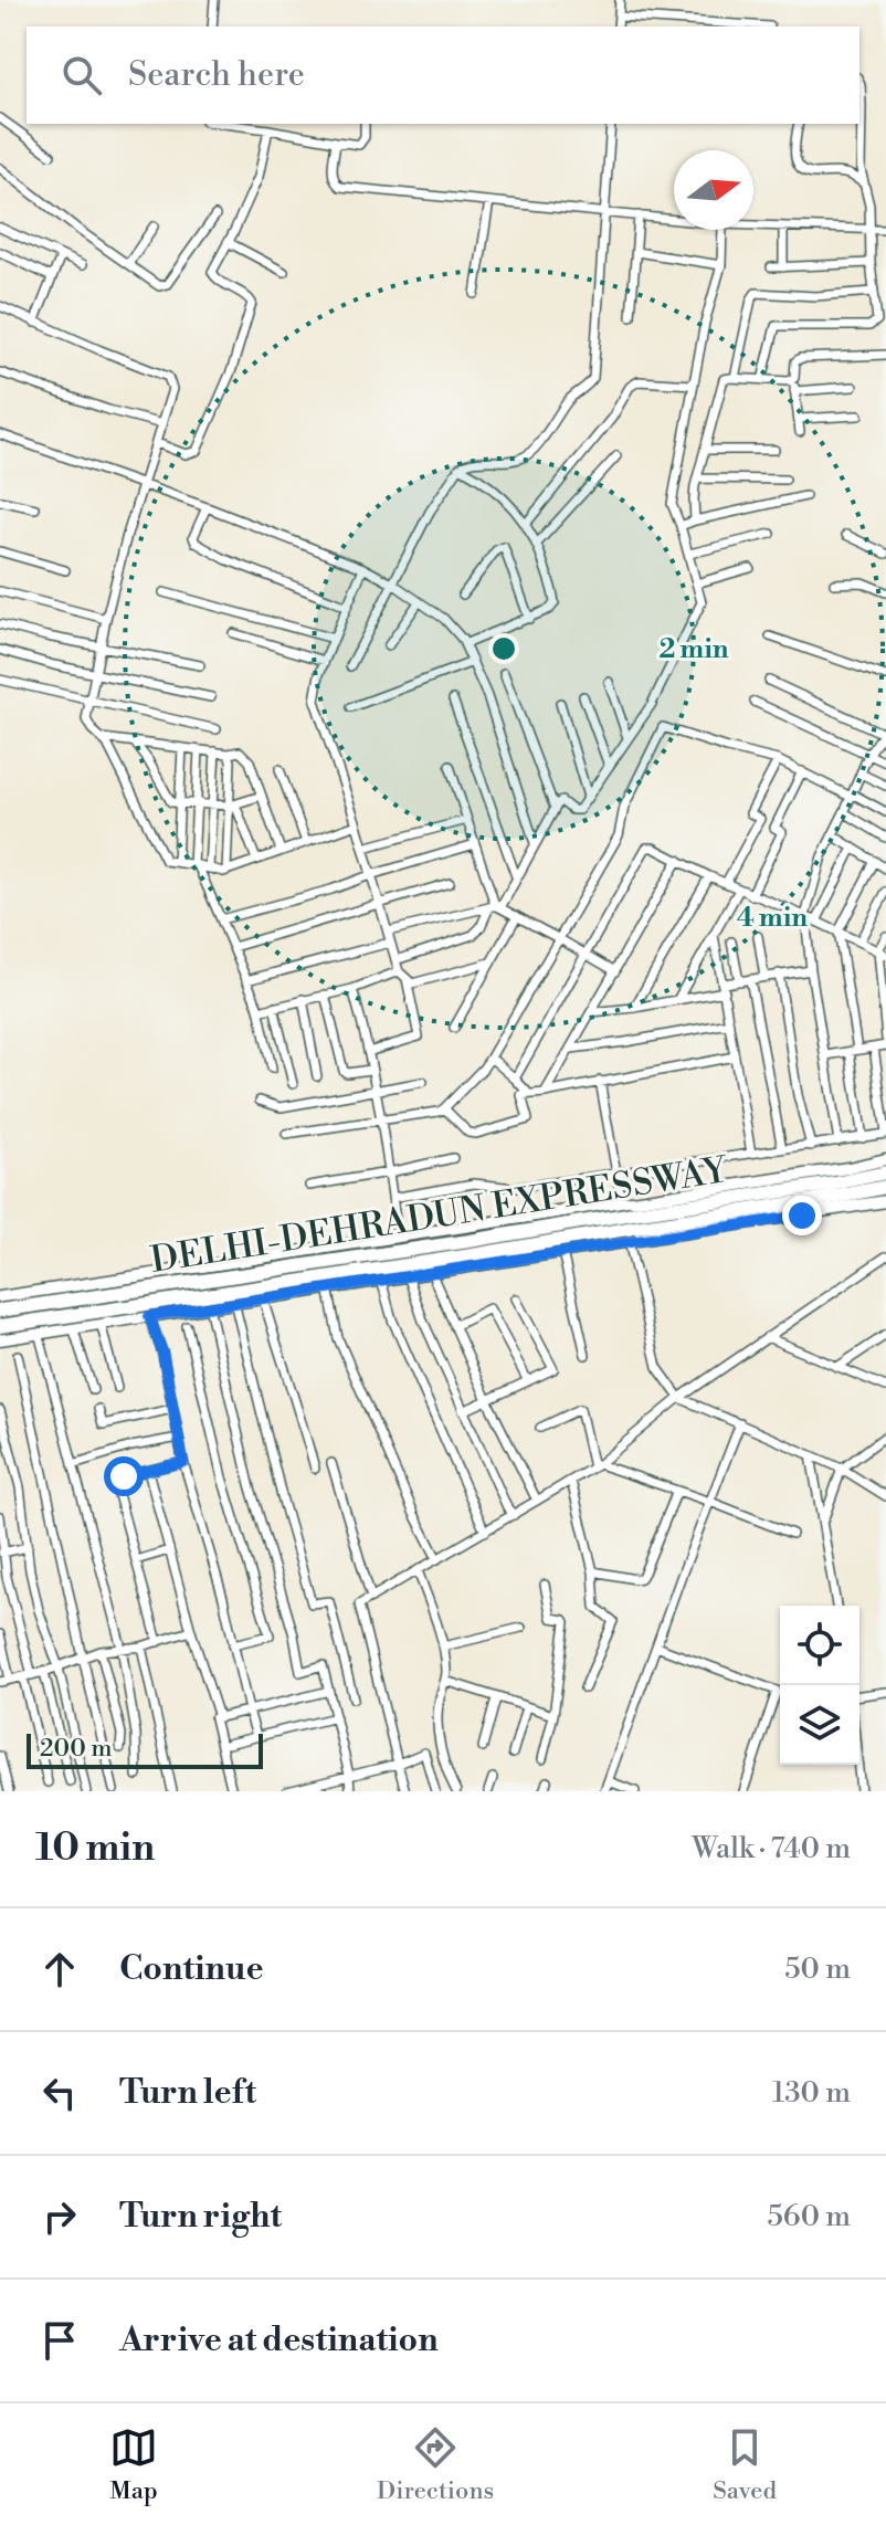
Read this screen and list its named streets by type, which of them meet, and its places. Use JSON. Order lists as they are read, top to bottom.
{
  "streets": {
    "highway": ["DELHI-DEHRADUN EXPRESSWAY"]
  },
  "scale_bar": "200 m",
  "north": "right",
  "page": {
    "search": "Search here",
    "scale": "200 m",
    "heading": ["10 min", "Walk · 740 m"],
    "list": [
      ["Continue", "50 m"],
      ["Turn left", "130 m"],
      ["Turn right", "560 m"],
      "Arrive at destination"
    ],
    "nav": ["Map", "Directions", "Saved"]
  },
  "rings": ["2 min", "4 min"]
}
